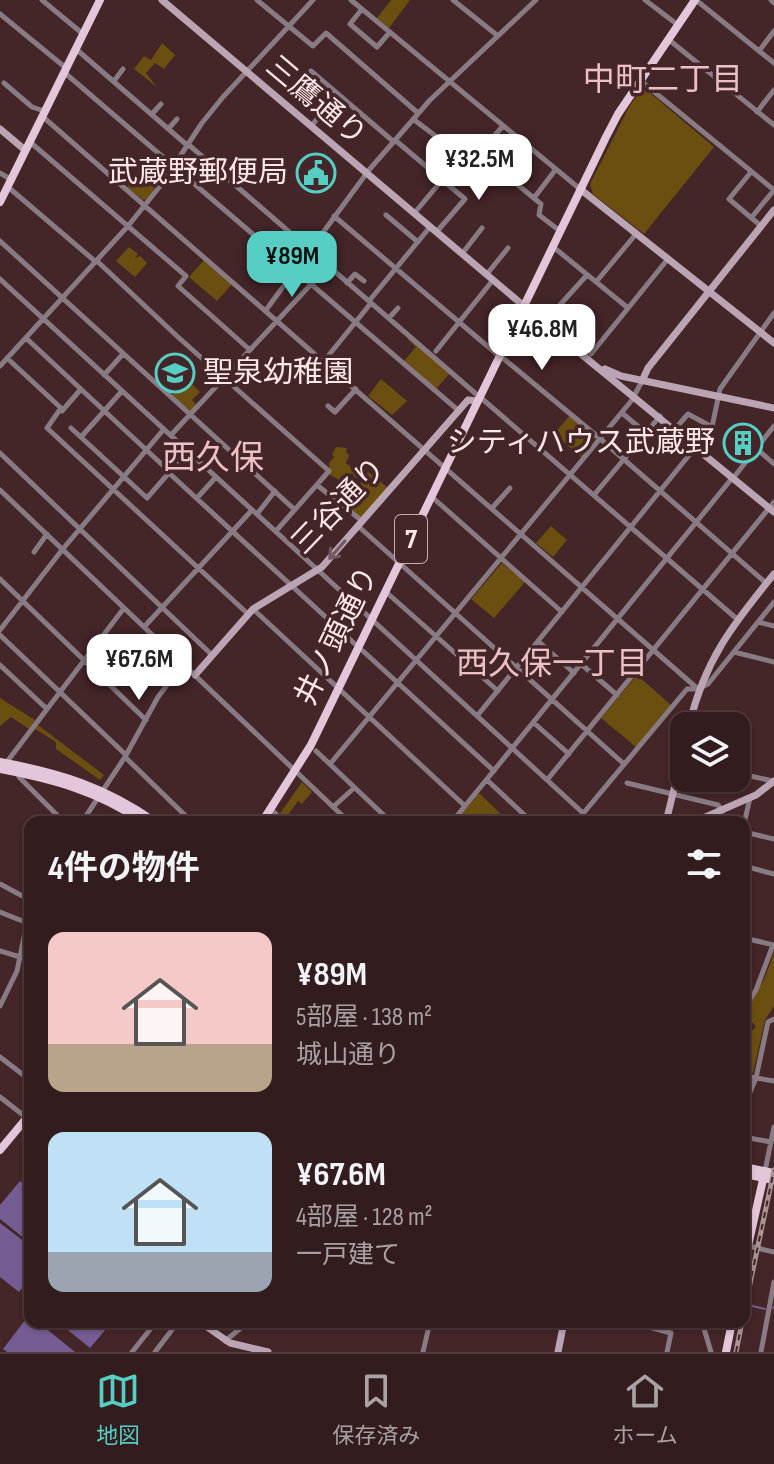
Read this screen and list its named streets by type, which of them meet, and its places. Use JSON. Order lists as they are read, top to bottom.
{
  "streets": {
    "main road": ["7", "井ノ頭通り"],
    "street": ["三鷹通り", "三谷通り"]
  },
  "crossings": [
    ["三鷹通り", "井ノ頭通り"],
    ["三谷通り", "井ノ頭通り"]
  ],
  "districts": ["中町二丁目", "西久保", "西久保一丁目"],
  "places": {
    "public building": ["武蔵野郵便局"],
    "school or university": ["聖泉幼稚園"],
    "building": ["シティハウス武蔵野"]
  },
  "page": {
    "price": [
      "¥32.5M",
      "¥89M",
      "¥46.8M",
      "¥67.6M"
    ],
    "heading": "4件の物件",
    "list": [
      {
        "name": "¥89M",
        "note": "5部屋 · 138 m² · 城山通り"
      },
      {
        "name": "¥67.6M",
        "note": "4部屋 · 128 m² · 一戸建て"
      }
    ],
    "tabs": ["地図", "保存済み", "ホーム"]
  }
}
